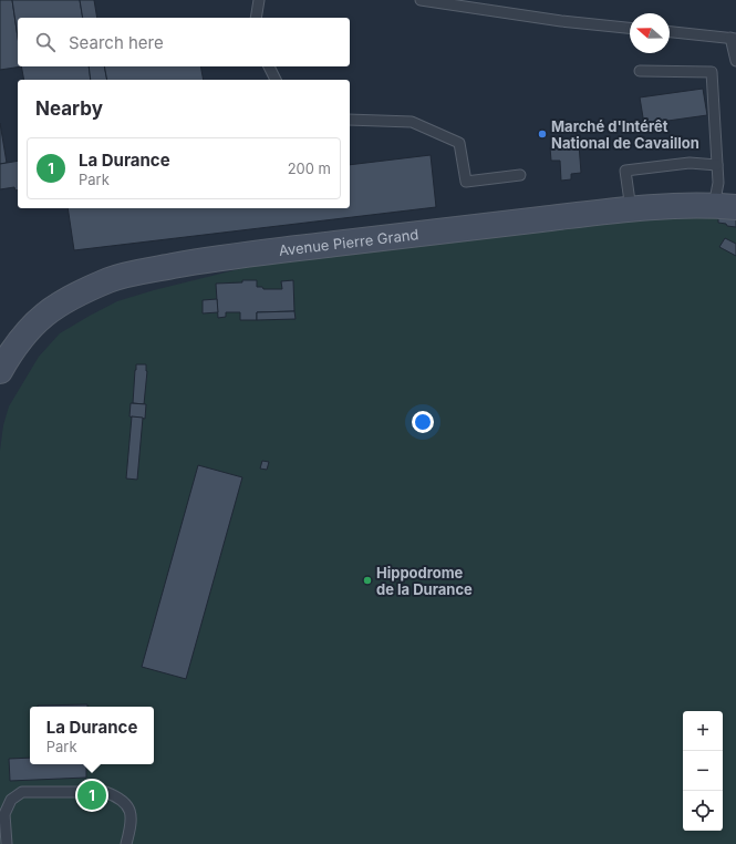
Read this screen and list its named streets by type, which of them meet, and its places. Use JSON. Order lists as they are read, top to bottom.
{
  "streets": {
    "street": ["Avenue Pierre Grand"]
  },
  "places": ["Marché d'Intérêt National de Cavaillon", "Hippodrome de la Durance"],
  "north": "left",
  "page": {
    "search": "Search here",
    "heading": "Nearby",
    "list": [
      {
        "mark": "1",
        "name": "La Durance",
        "note": "Park",
        "value": "200 m"
      }
    ],
    "popup": ["La Durance", "Park"],
    "map_buttons": ["+", "−"],
    "pins": "1"
  }
}
